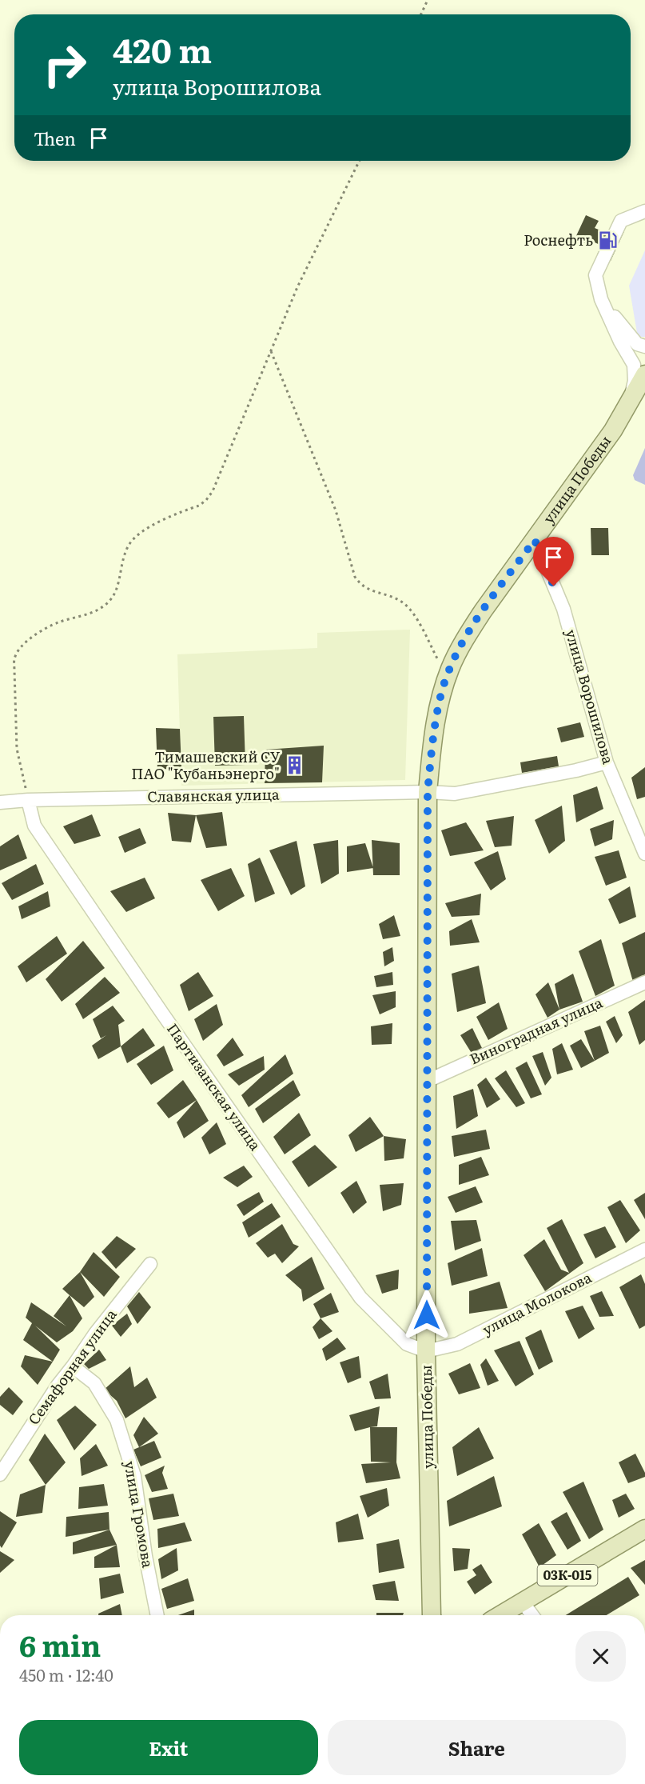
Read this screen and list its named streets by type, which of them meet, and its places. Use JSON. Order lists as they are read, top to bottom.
{
  "streets": {
    "main road": ["улица Победы", "03К-015"],
    "street": [
      "улица Ворошилова",
      "Славянская улица",
      "Виноградная улица",
      "Партизанская улица",
      "улица Молокова",
      "Семафорная улица",
      "улица Громова"
    ]
  },
  "crossings": [
    ["улица Победы", "улица Ворошилова"],
    ["улица Победы", "Славянская улица"],
    ["улица Победы", "Виноградная улица"],
    ["улица Победы", "Партизанская улица"],
    ["улица Победы", "улица Молокова"],
    ["улица Ворошилова", "Славянская улица"],
    ["Славянская улица", "Партизанская улица"],
    ["Партизанская улица", "улица Молокова"],
    ["Семафорная улица", "улица Громова"]
  ],
  "places": {
    "fuel station": ["Роснефть"],
    "building": ["Тимашевский СУ ПАО \"Кубаньэнерго\""]
  },
  "page": {
    "turn": ["420 m", "улица Ворошилова"],
    "then": "Then",
    "heading": ["6 min", "450 m · 12:40"],
    "buttons": ["Exit", "Share"]
  }
}
